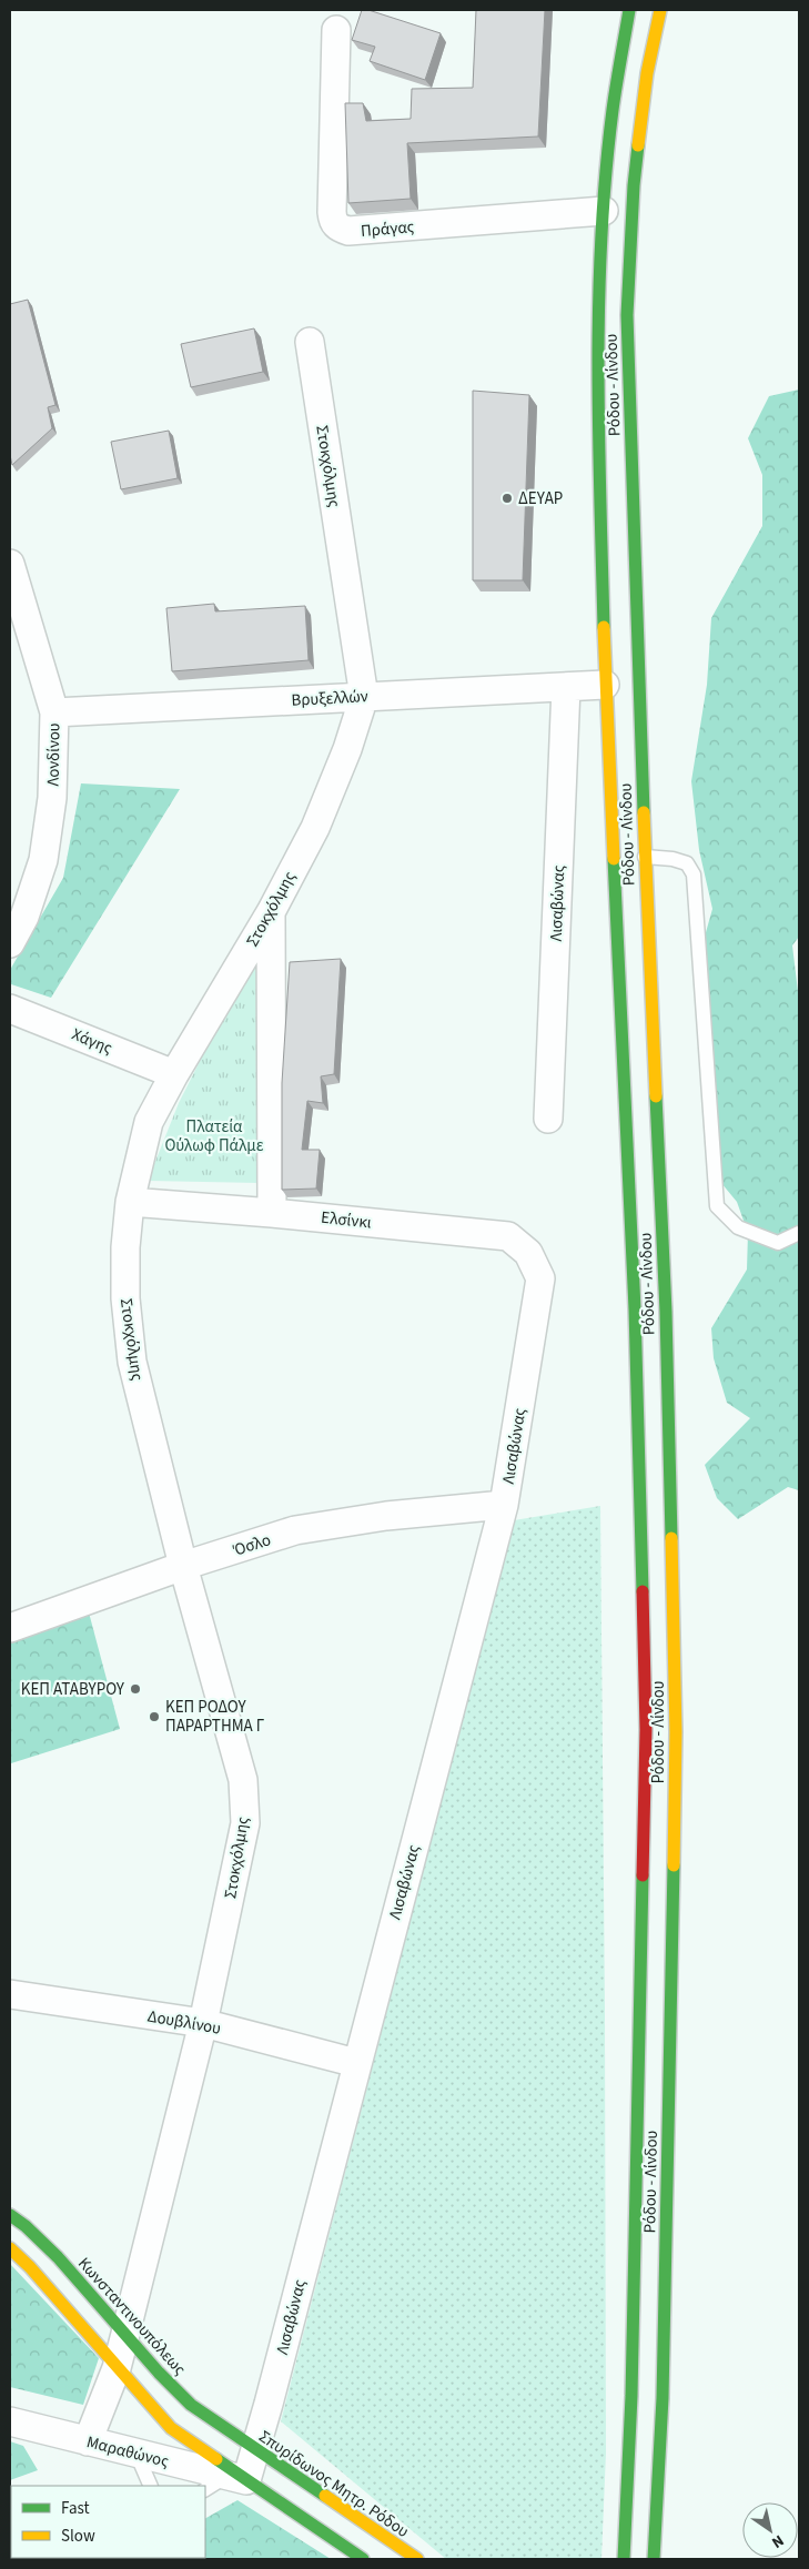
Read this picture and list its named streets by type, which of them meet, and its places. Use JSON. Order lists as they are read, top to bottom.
{
  "streets": {
    "main road": ["Ρόδου - Λίνδου", "Κωνσταντινουπόλεως", "Σπυρίδωνος Μητρ. Ρόδου"],
    "street": [
      "Πράγας",
      "Στοκχόλμης",
      "Βρυξελλών",
      "Λονδίνου",
      "Λισαβώνας",
      "Χάγης",
      "Ελσίνκι",
      "Όσλο",
      "Δουβλίνου",
      "Μαραθώνος"
    ]
  },
  "crossings": [
    ["Πράγας", "Ρόδου - Λίνδου"],
    ["Ρόδου - Λίνδου", "Βρυξελλών"],
    ["Στοκχόλμης", "Βρυξελλών"],
    ["Στοκχόλμης", "Χάγης"],
    ["Στοκχόλμης", "Ελσίνκι"],
    ["Στοκχόλμης", "Όσλο"],
    ["Στοκχόλμης", "Δουβλίνου"],
    ["Στοκχόλμης", "Κωνσταντινουπόλεως"],
    ["Στοκχόλμης", "Μαραθώνος"],
    ["Βρυξελλών", "Λονδίνου"],
    ["Βρυξελλών", "Λισαβώνας"],
    ["Λισαβώνας", "Ελσίνκι"],
    ["Λισαβώνας", "Όσλο"],
    ["Λισαβώνας", "Δουβλίνου"],
    ["Λισαβώνας", "Κωνσταντινουπόλεως"],
    ["Λισαβώνας", "Μαραθώνος"],
    ["Λισαβώνας", "Σπυρίδωνος Μητρ. Ρόδου"],
    ["Κωνσταντινουπόλεως", "Σπυρίδωνος Μητρ. Ρόδου"]
  ],
  "parks": ["Πλατεία Ούλωφ Πάλμε"],
  "places": ["ΔΕΥΑΡ", "ΚΕΠ ΑΤΑΒΥΡΟΥ", "ΚΕΠ ΡΟΔΟΥ ΠΑΡΑΡΤΗΜΑ Γ"],
  "legend": ["Fast", "Slow"],
  "north": "bottom right"
}
